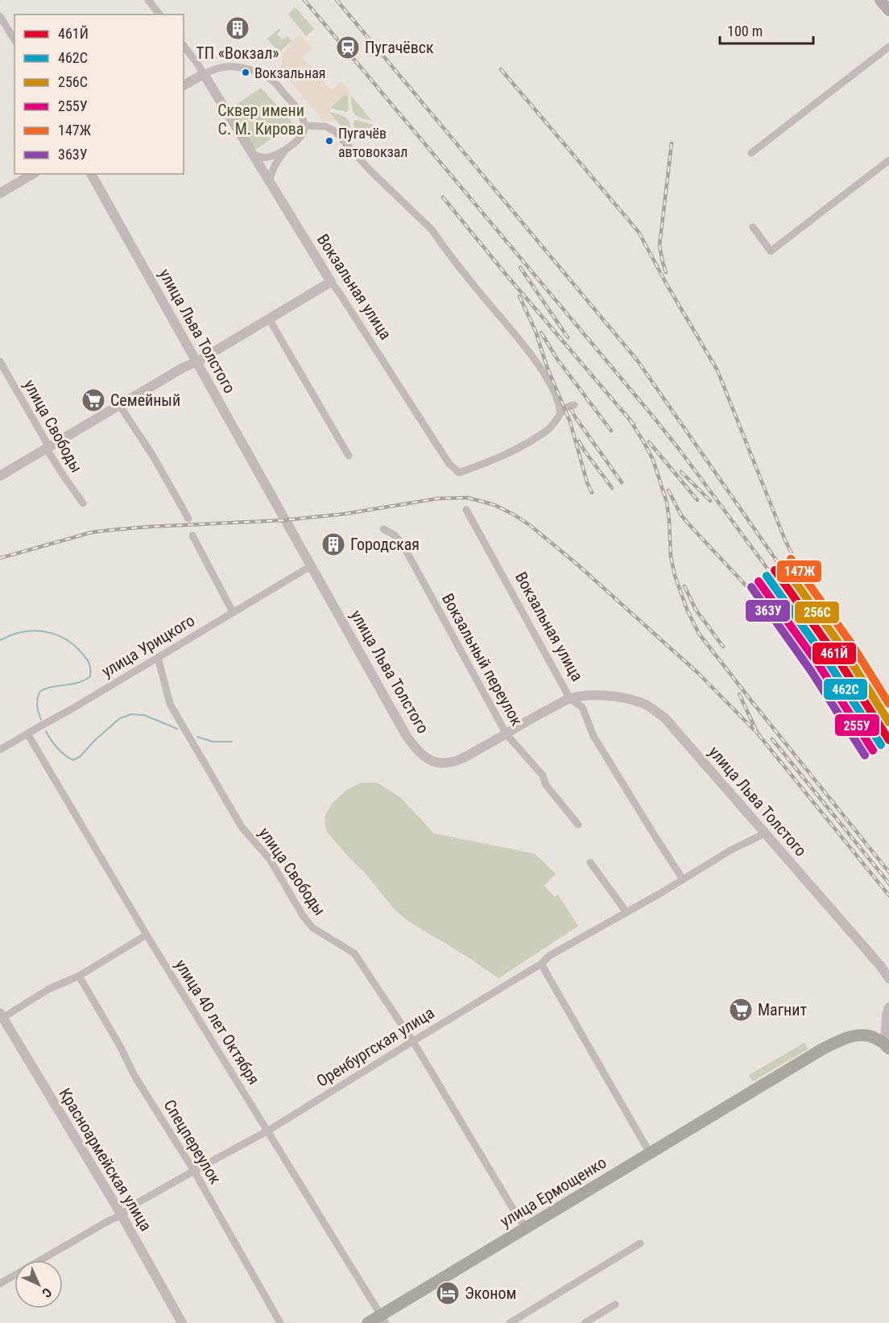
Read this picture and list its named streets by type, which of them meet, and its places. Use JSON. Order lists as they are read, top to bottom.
{
  "streets": {
    "highway": ["улица Ермощенко"],
    "street": [
      "Вокзальная улица",
      "улица Льва Толстого",
      "улица Свободы",
      "улица Урицкого",
      "Вокзальный переулок",
      "улица 40 лет Октября",
      "Оренбургская улица",
      "Спецпереулок",
      "Красноармейская улица"
    ]
  },
  "crossings": [
    ["Вокзальная улица", "улица Льва Толстого"],
    ["Вокзальная улица", "Оренбургская улица"],
    ["улица Льва Толстого", "улица Урицкого"],
    ["улица Льва Толстого", "Вокзальный переулок"],
    ["улица Льва Толстого", "Оренбургская улица"],
    ["улица Свободы", "улица Урицкого"],
    ["улица Свободы", "Оренбургская улица"],
    ["улица Свободы", "улица Ермощенко"],
    ["улица Урицкого", "улица 40 лет Октября"],
    ["улица 40 лет Октября", "Оренбургская улица"],
    ["улица 40 лет Октября", "улица Ермощенко"],
    ["Оренбургская улица", "Спецпереулок"],
    ["Оренбургская улица", "Красноармейская улица"]
  ],
  "parks": ["Сквер имени С. М. Кирова"],
  "places": {
    "building": ["ТП «Вокзал»", "Городская"],
    "station": ["Пугачёвск"],
    "other": ["Вокзальная", "Пугачёв автовокзал"],
    "supermarket": ["Семейный", "Магнит"],
    "hotel": ["Эконом"]
  },
  "lines": [
    "transit line 147Ж",
    "transit line 256С",
    "transit line 461Й",
    "transit line 462С",
    "transit line 255У",
    "transit line 363У"
  ],
  "legend": [
    "461Й",
    "462С",
    "256С",
    "255У",
    "147Ж",
    "363У"
  ],
  "scale_bar": "100 m",
  "north": "bottom right"
}
